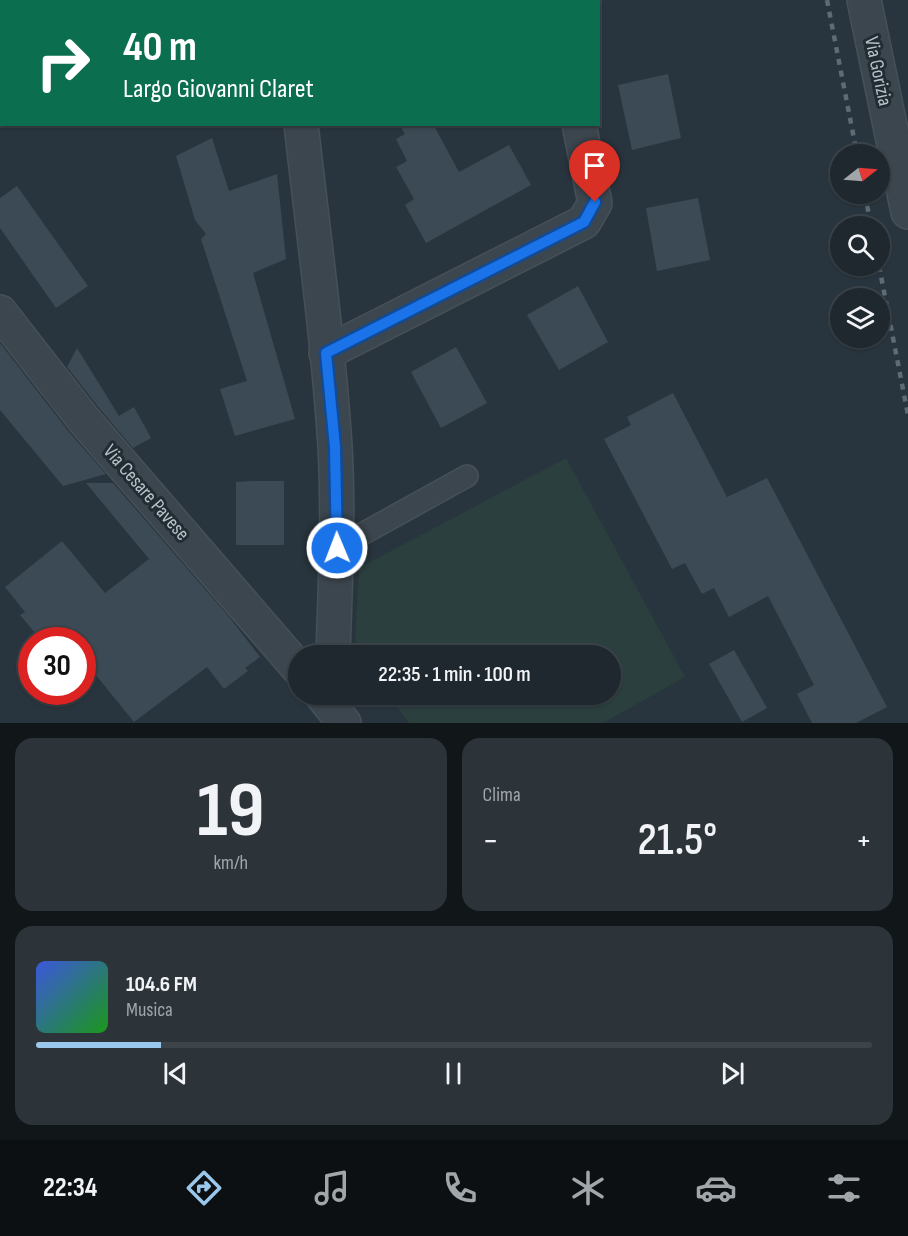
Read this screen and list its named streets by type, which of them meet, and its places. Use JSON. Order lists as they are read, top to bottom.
{
  "streets": {
    "street": ["Via Gorizia", "Via Cesare Pavese"]
  },
  "north": "right",
  "page": {
    "turn": ["40 m", "Largo Giovanni Claret"],
    "limit": "30",
    "trip": "22:35 · 1 min · 100 m",
    "tile": [
      ["19", "km/h"],
      "Clima"
    ],
    "heat": ["−", "21.5°", "+"],
    "song": ["104.6 FM", "Musica"],
    "tabs": "22:34"
  }
}
